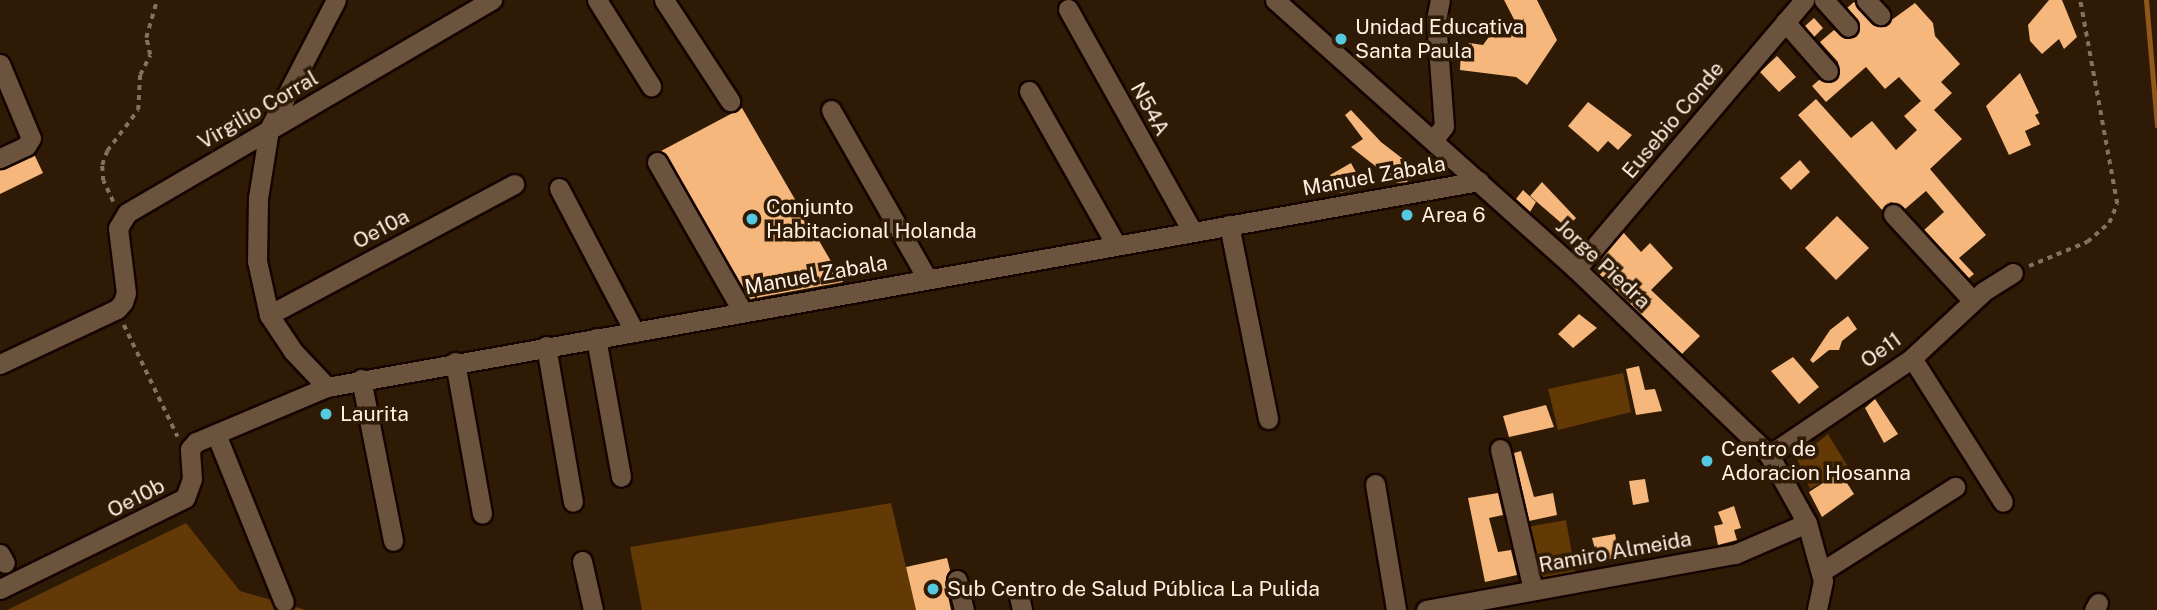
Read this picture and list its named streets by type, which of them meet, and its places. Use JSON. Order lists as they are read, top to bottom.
{
  "streets": {
    "street": [
      "N54A",
      "Virgilio Corral",
      "Eusebio Conde",
      "Manuel Zabala",
      "Oe10a",
      "Jorge Piedra",
      "Oe11",
      "Oe10b",
      "Ramiro Almeida"
    ]
  },
  "crossings": [
    ["N54A", "Manuel Zabala"],
    ["Eusebio Conde", "Jorge Piedra"],
    ["Manuel Zabala", "Jorge Piedra"],
    ["Jorge Piedra", "Oe11"],
    ["Jorge Piedra", "Ramiro Almeida"]
  ],
  "places": [
    "Unidad Educativa Santa Paula",
    "Area 6",
    "Conjunto Habitacional Holanda",
    "Laurita",
    "Centro de Adoracion Hosanna",
    "Sub Centro de Salud Pública La Pulida"
  ]
}
